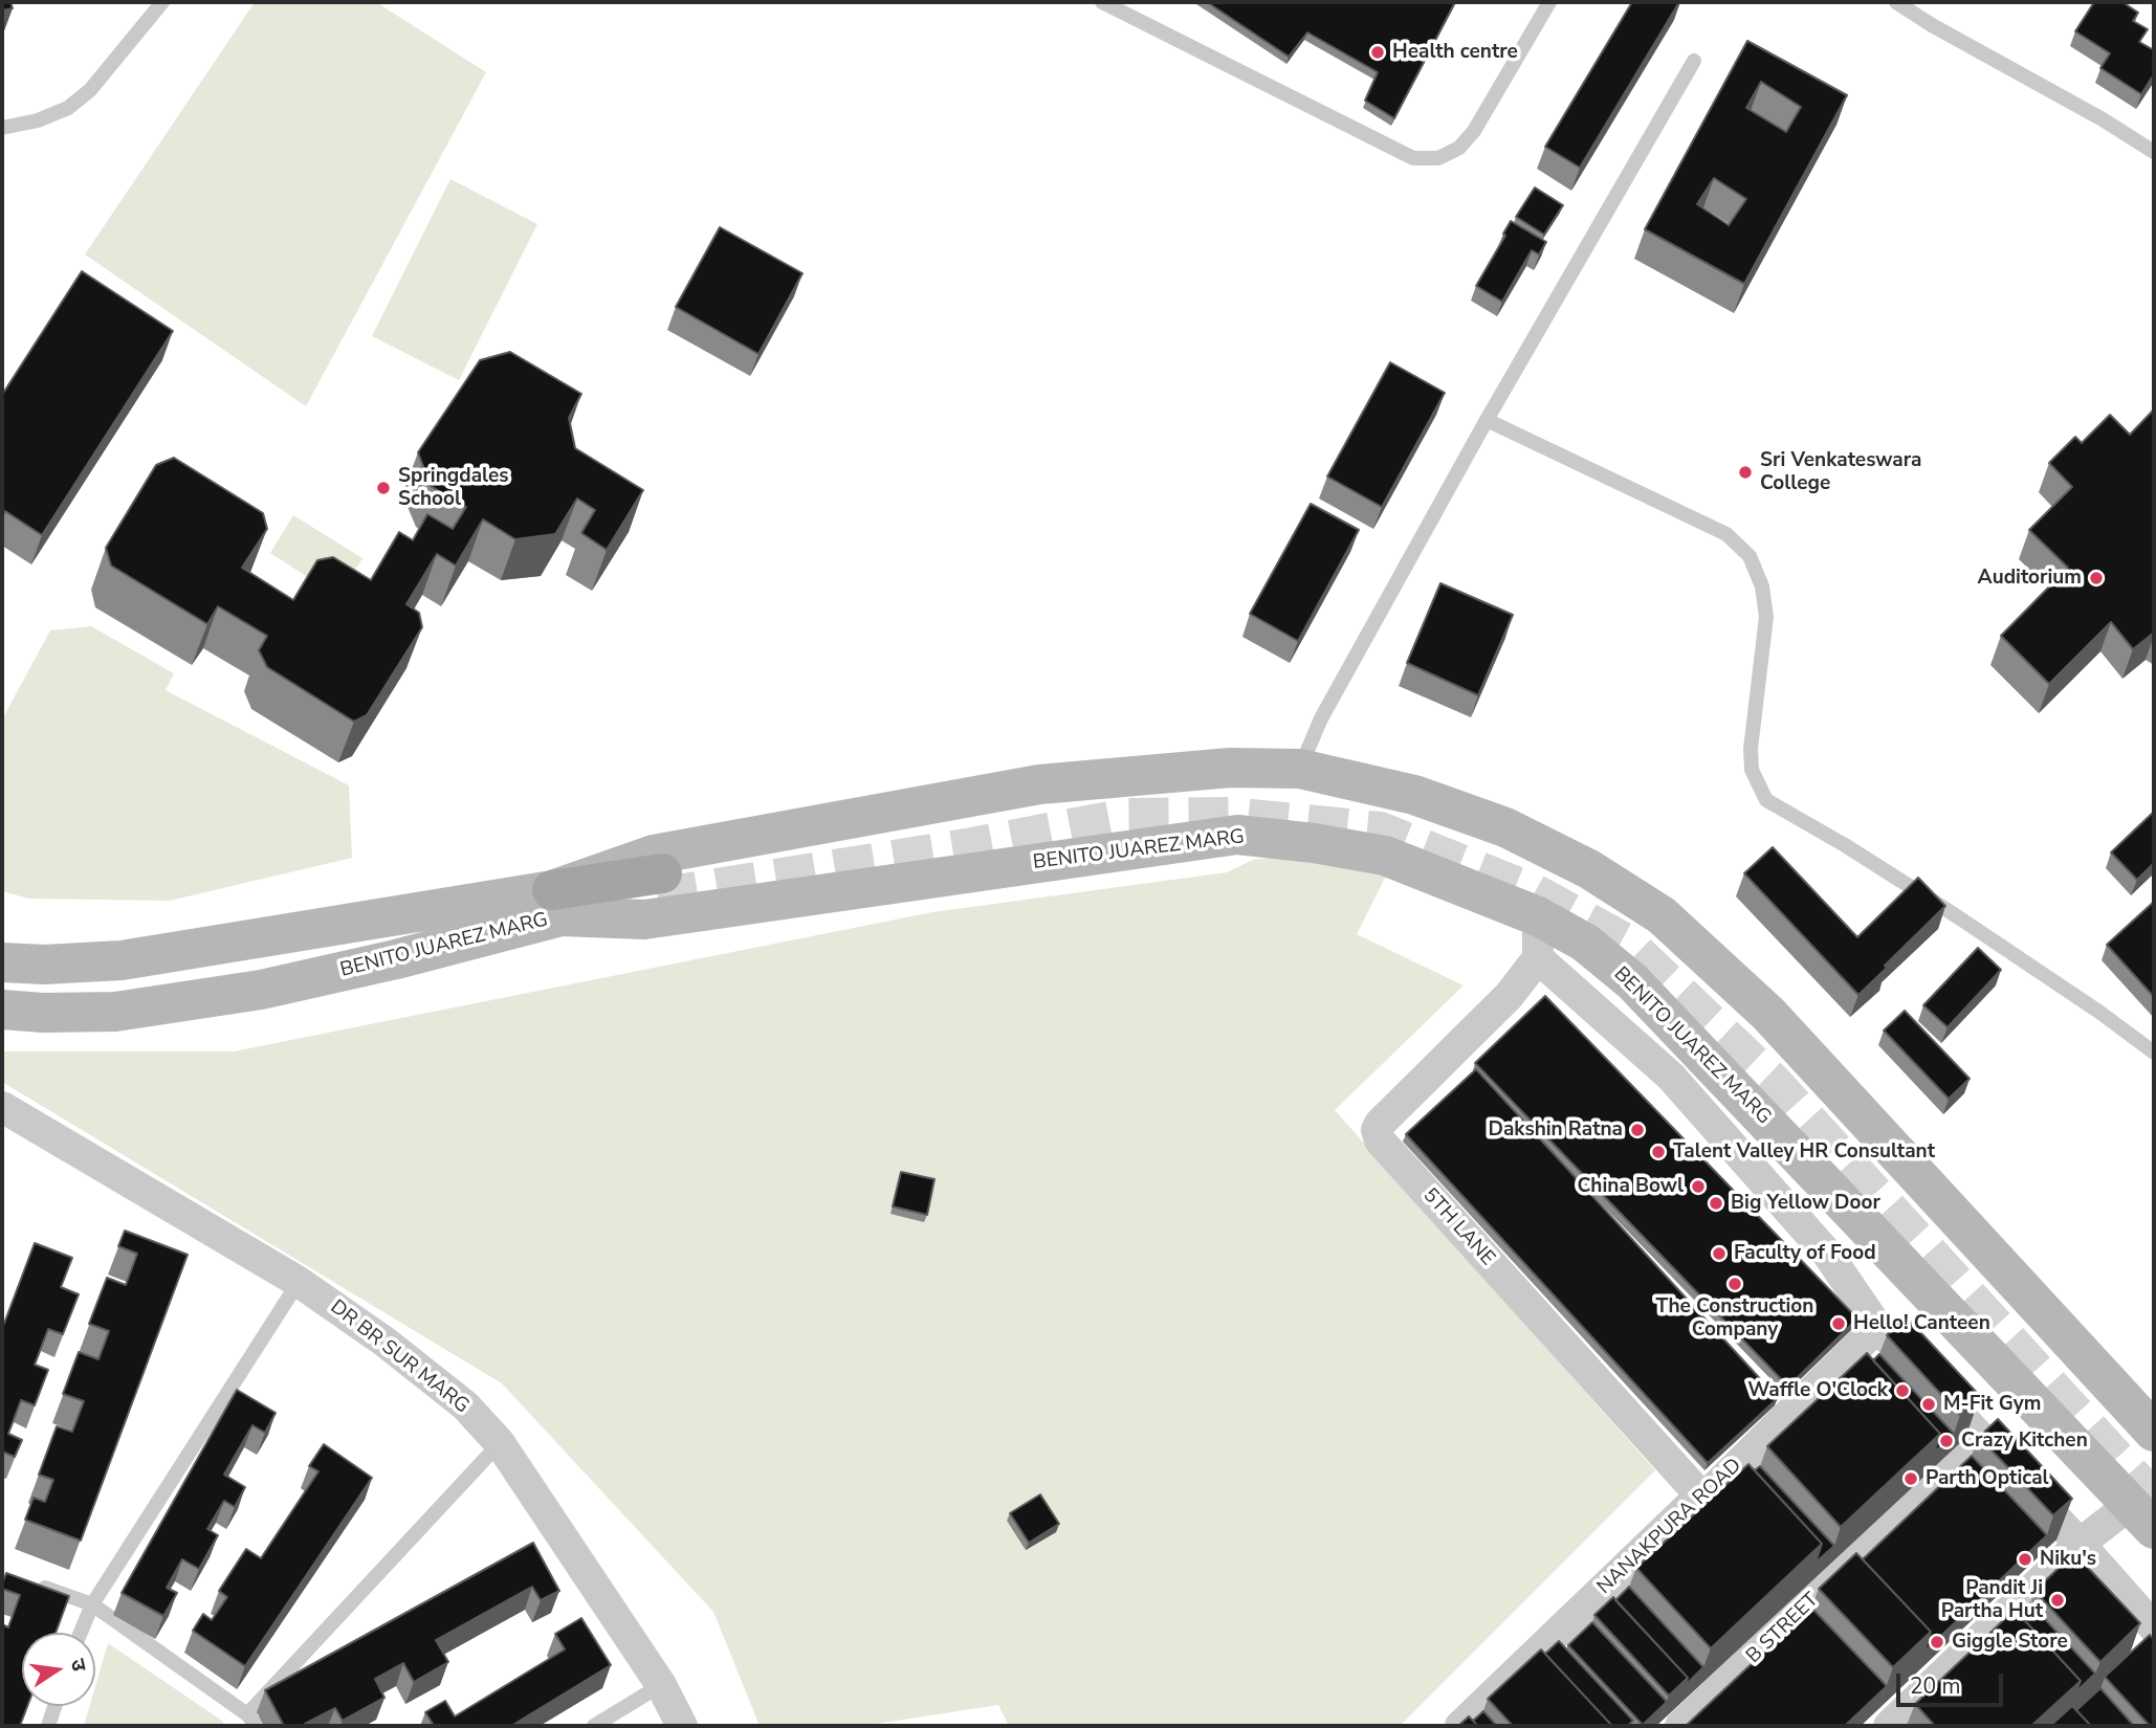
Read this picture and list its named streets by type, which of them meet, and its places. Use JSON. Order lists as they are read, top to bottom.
{
  "streets": {
    "street": [
      "BENITO JUAREZ MARG",
      "5TH LANE",
      "DR BR SUR MARG",
      "NANAKPURA ROAD",
      "B STREET"
    ]
  },
  "crossings": [
    ["5TH LANE", "NANAKPURA ROAD"]
  ],
  "places": [
    "Health centre",
    "Sri Venkateswara College",
    "Springdales School",
    "Auditorium",
    "Dakshin Ratna",
    "Talent Valley HR Consultant",
    "China Bowl",
    "Big Yellow Door",
    "Faculty of Food",
    "The Construction Company",
    "Hello! Canteen",
    "Waffle O'Clock",
    "M-Fit Gym",
    "Crazy Kitchen",
    "Parth Optical",
    "Niku's",
    "Pandit Ji Partha Hut",
    "Giggle Store"
  ],
  "scale_bar": "20 m",
  "north": "right"
}
